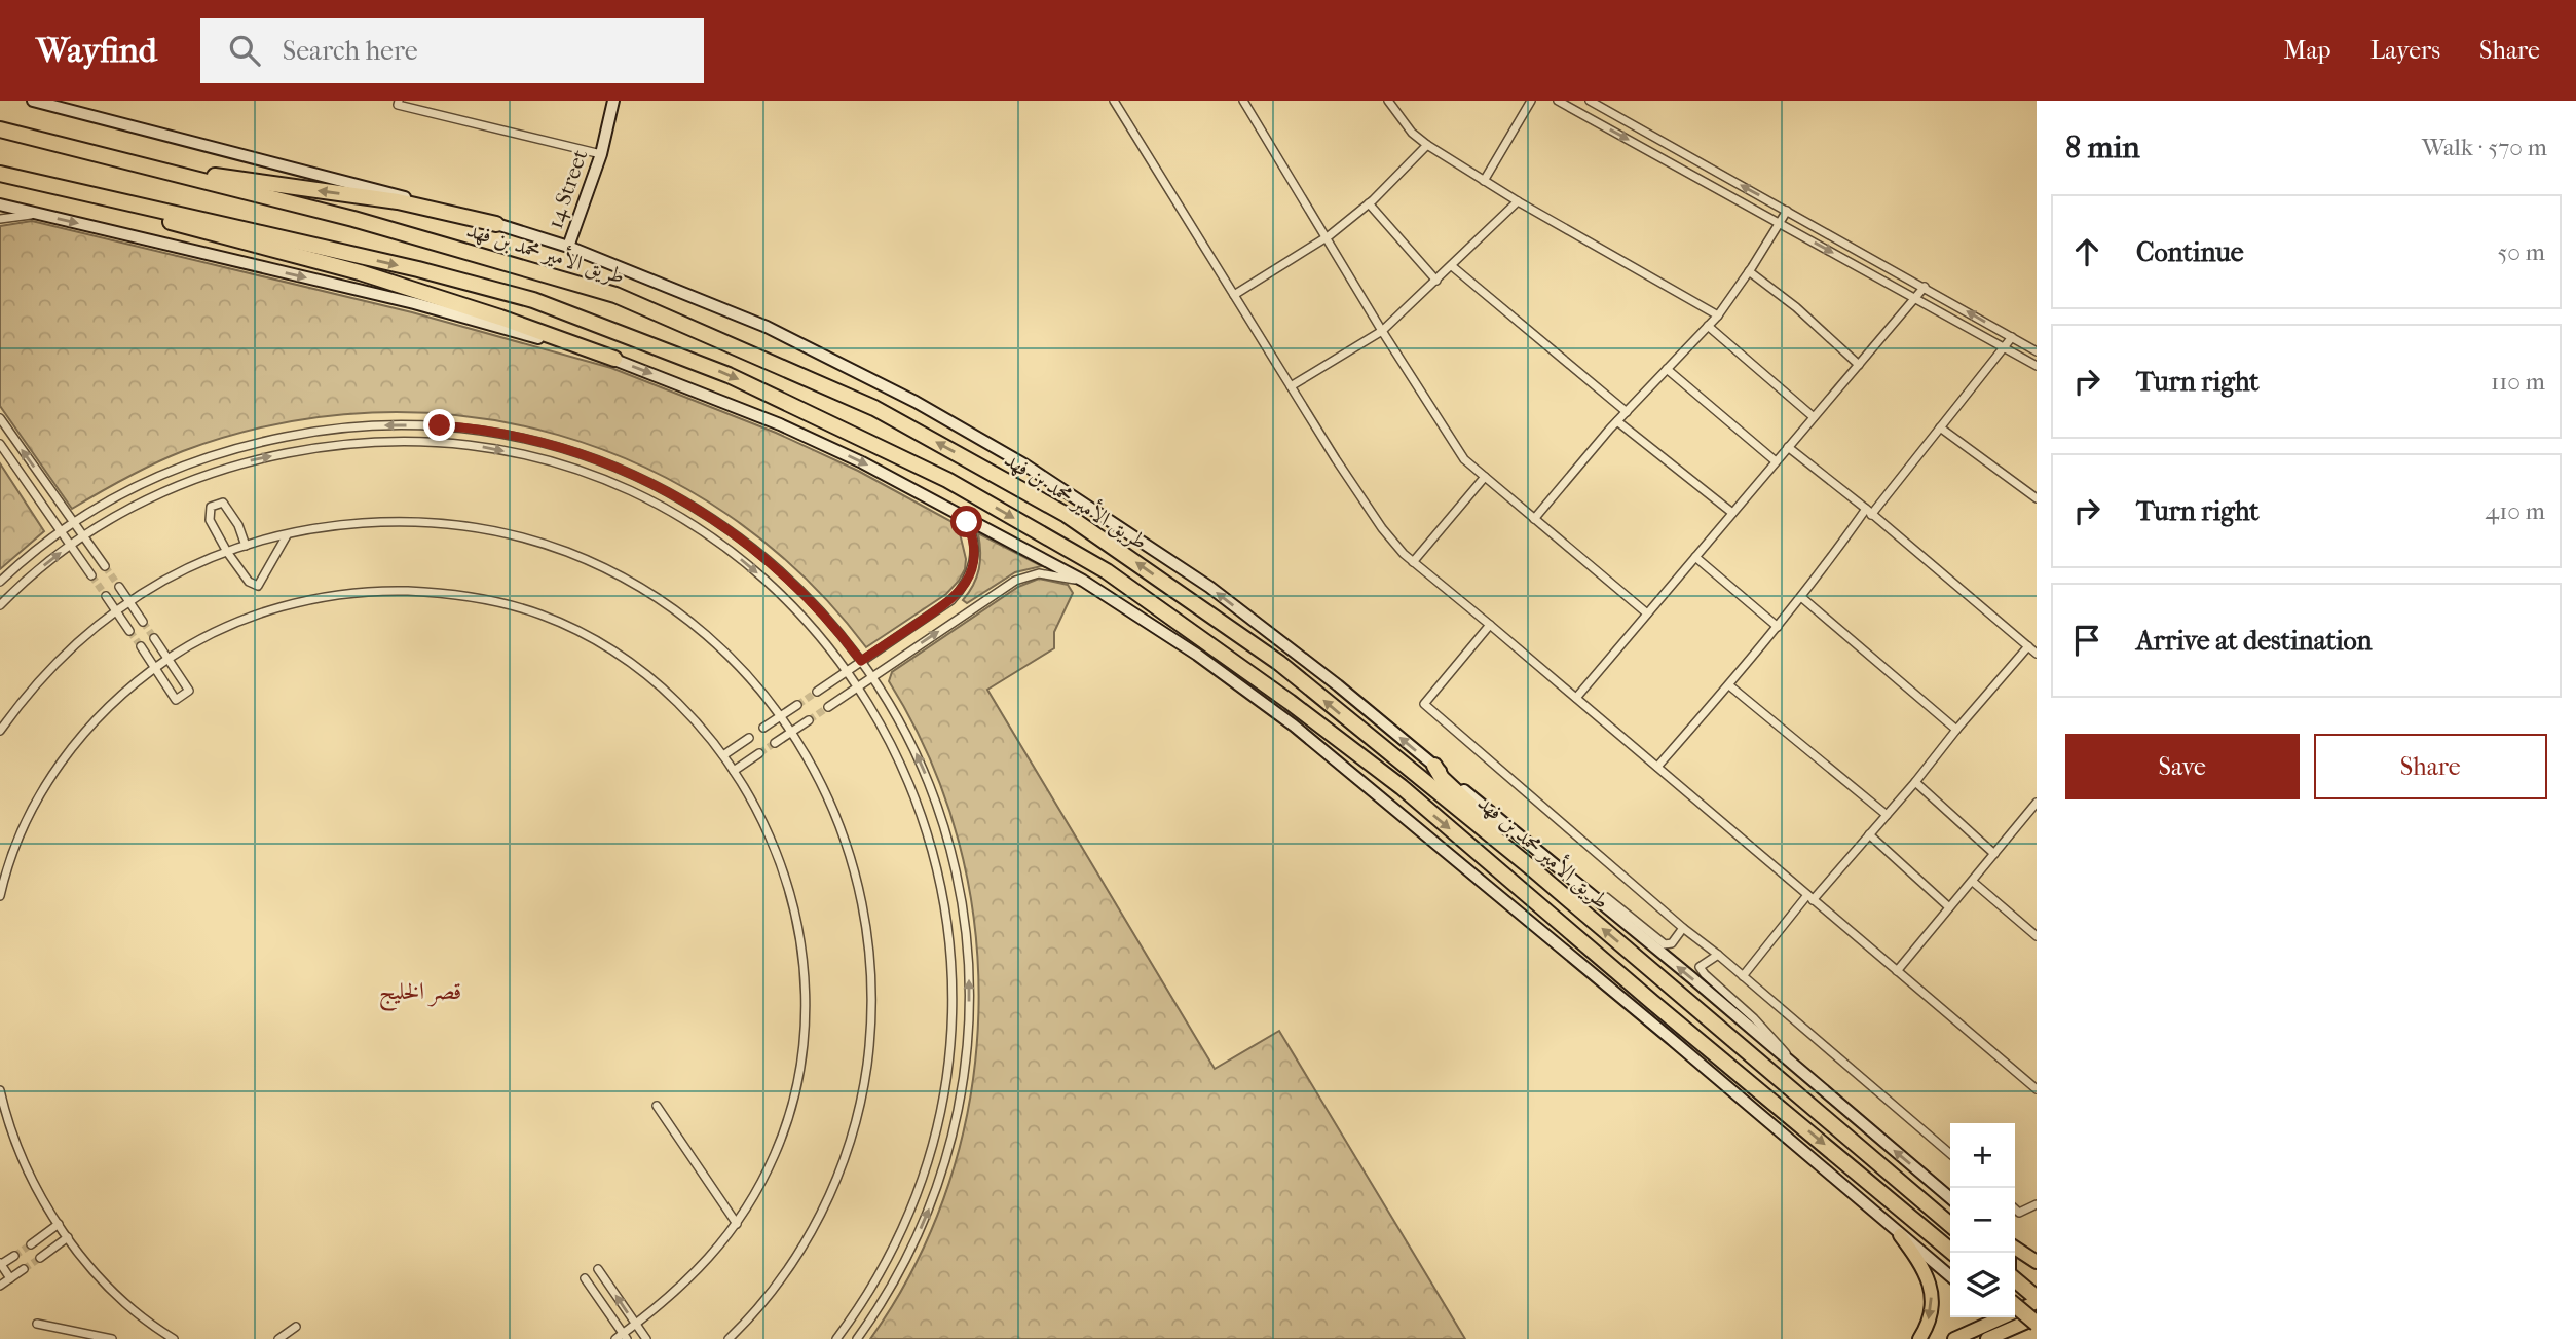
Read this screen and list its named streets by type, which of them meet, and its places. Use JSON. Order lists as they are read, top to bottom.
{
  "streets": {
    "highway": ["طريق الأمير محمد بن فهد"],
    "main road": ["14 Street"]
  },
  "districts": ["قصر الخليج"],
  "page": {
    "header": "Wayfind",
    "search": "Search here",
    "nav": ["Map", "Layers", "Share"],
    "heading": ["8 min", "Walk · 570 m"],
    "list": [
      ["Continue", "50 m"],
      ["Turn right", "110 m"],
      ["Turn right", "410 m"],
      "Arrive at destination"
    ],
    "buttons": ["Save", "Share"],
    "map_buttons": ["+", "−"]
  }
}
